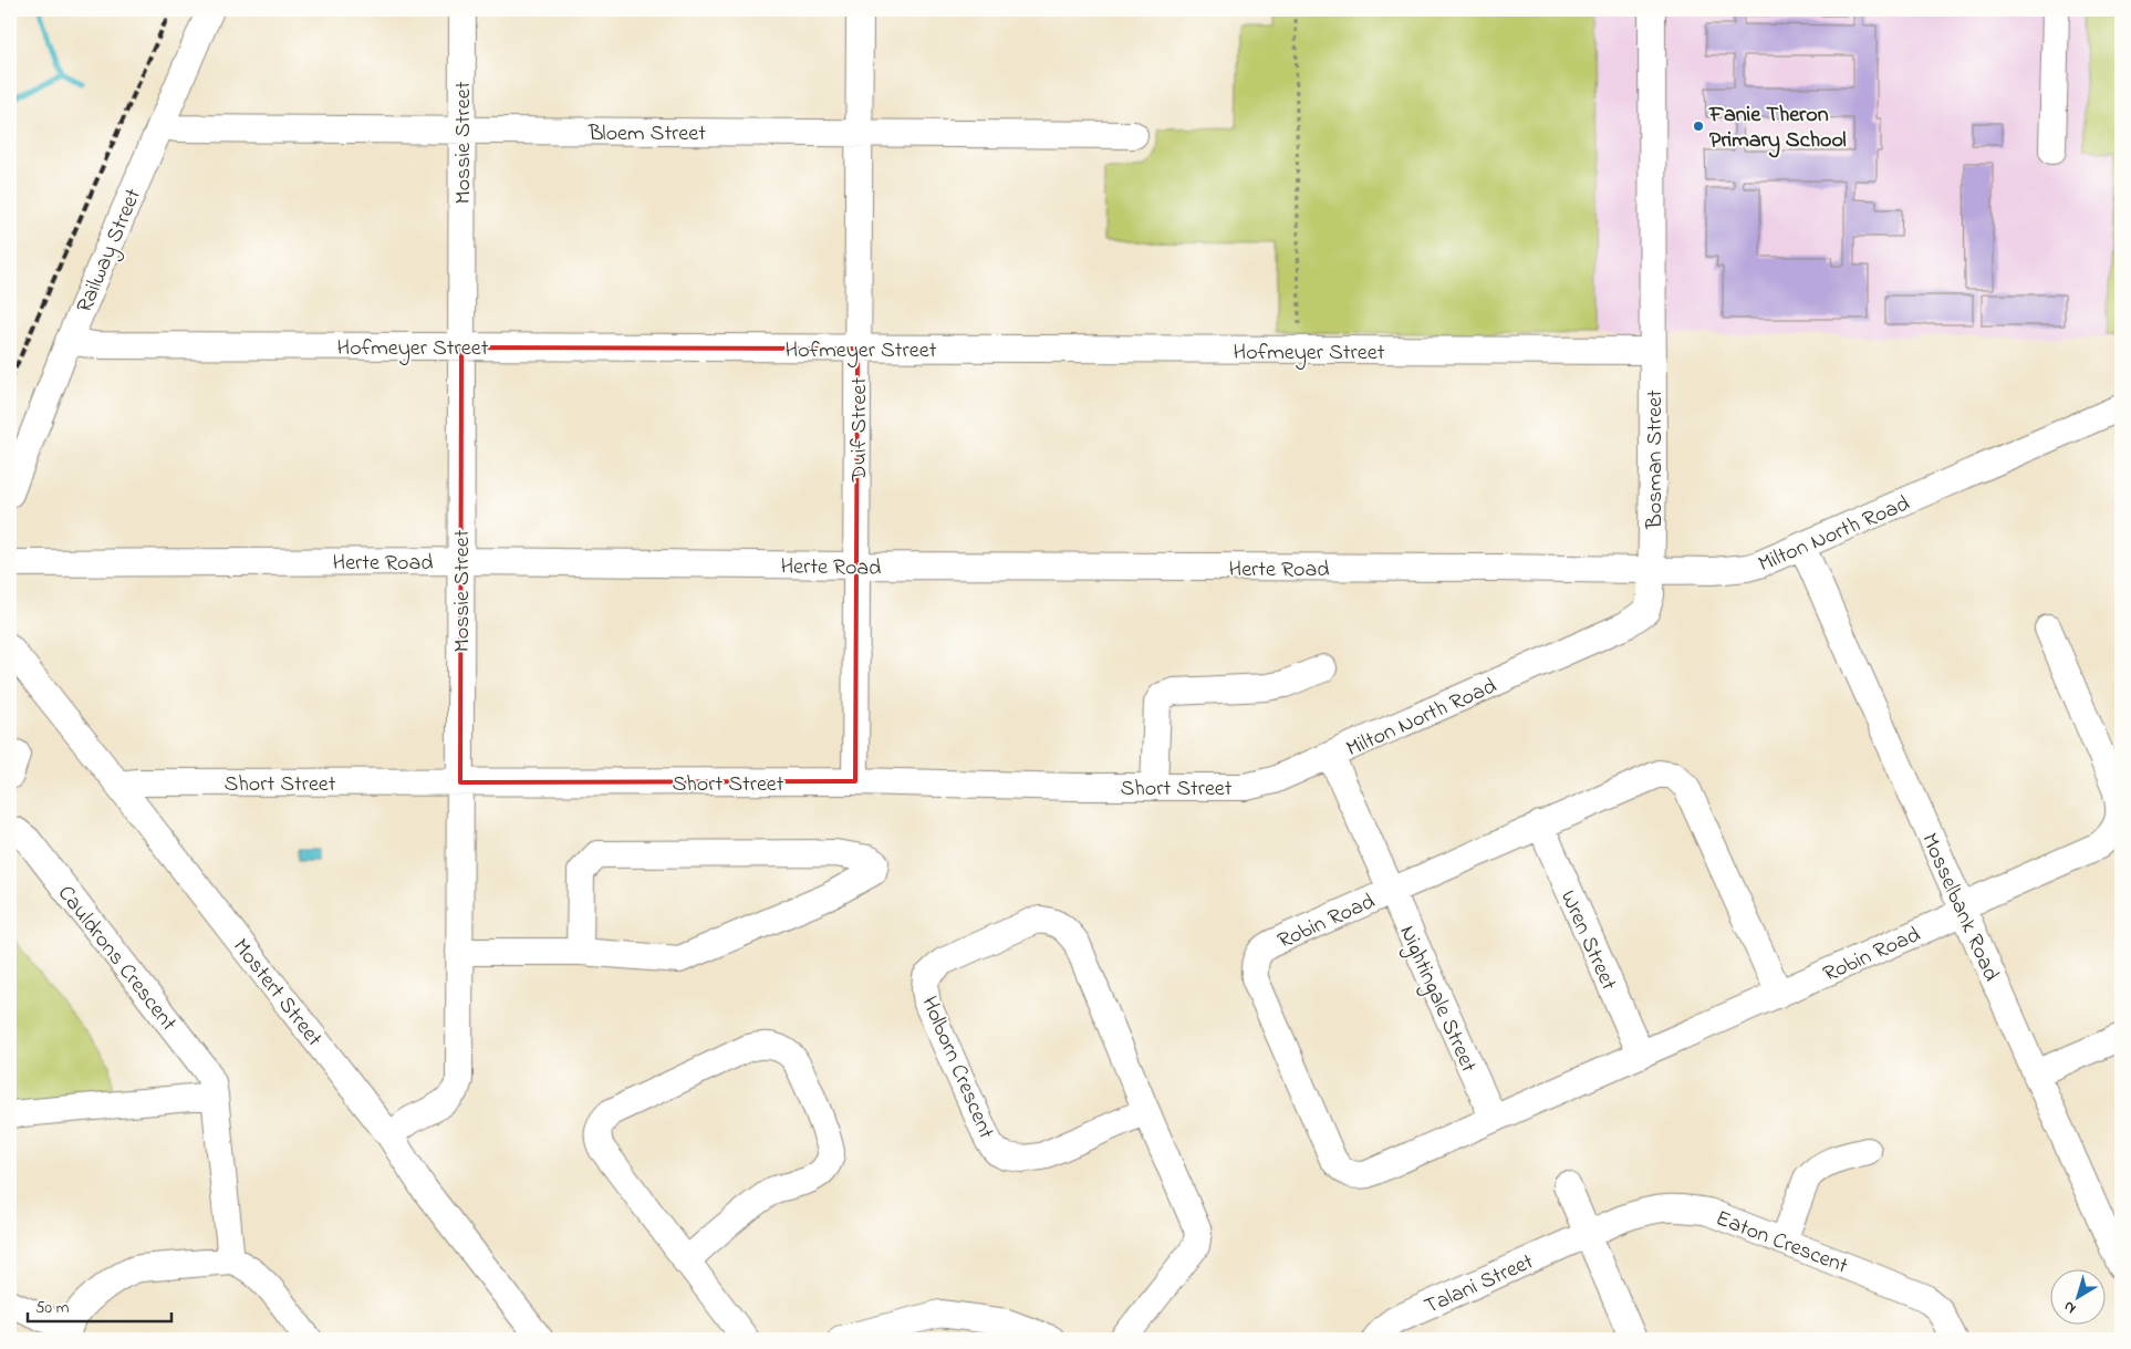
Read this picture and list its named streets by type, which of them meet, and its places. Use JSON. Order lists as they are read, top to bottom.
{
  "streets": {
    "street": [
      "Bloem Street",
      "Mossie Street",
      "Railway Street",
      "Hofmeyer Street",
      "Duif Street",
      "Bosman Street",
      "Milton North Road",
      "Herte Road",
      "Short Street",
      "Mosselbank Road",
      "Robin Road",
      "Wren Street",
      "Cauldrons Crescent",
      "Mostert Street",
      "Nightingale Street",
      "Holborn Crescent",
      "Eaton Crescent",
      "Talani Street"
    ]
  },
  "crossings": [
    ["Bloem Street", "Mossie Street"],
    ["Bloem Street", "Railway Street"],
    ["Bloem Street", "Duif Street"],
    ["Mossie Street", "Hofmeyer Street"],
    ["Mossie Street", "Herte Road"],
    ["Mossie Street", "Short Street"],
    ["Mossie Street", "Mostert Street"],
    ["Railway Street", "Hofmeyer Street"],
    ["Hofmeyer Street", "Duif Street"],
    ["Hofmeyer Street", "Bosman Street"],
    ["Duif Street", "Herte Road"],
    ["Duif Street", "Short Street"],
    ["Bosman Street", "Milton North Road"],
    ["Bosman Street", "Herte Road"],
    ["Milton North Road", "Herte Road"],
    ["Milton North Road", "Short Street"],
    ["Milton North Road", "Mosselbank Road"],
    ["Milton North Road", "Nightingale Street"],
    ["Short Street", "Mostert Street"],
    ["Short Street", "Nightingale Street"],
    ["Mosselbank Road", "Robin Road"],
    ["Robin Road", "Wren Street"],
    ["Robin Road", "Nightingale Street"],
    ["Eaton Crescent", "Talani Street"]
  ],
  "places": ["Fanie Theron Primary School"],
  "scale_bar": "50 m",
  "north": "bottom left"
}
